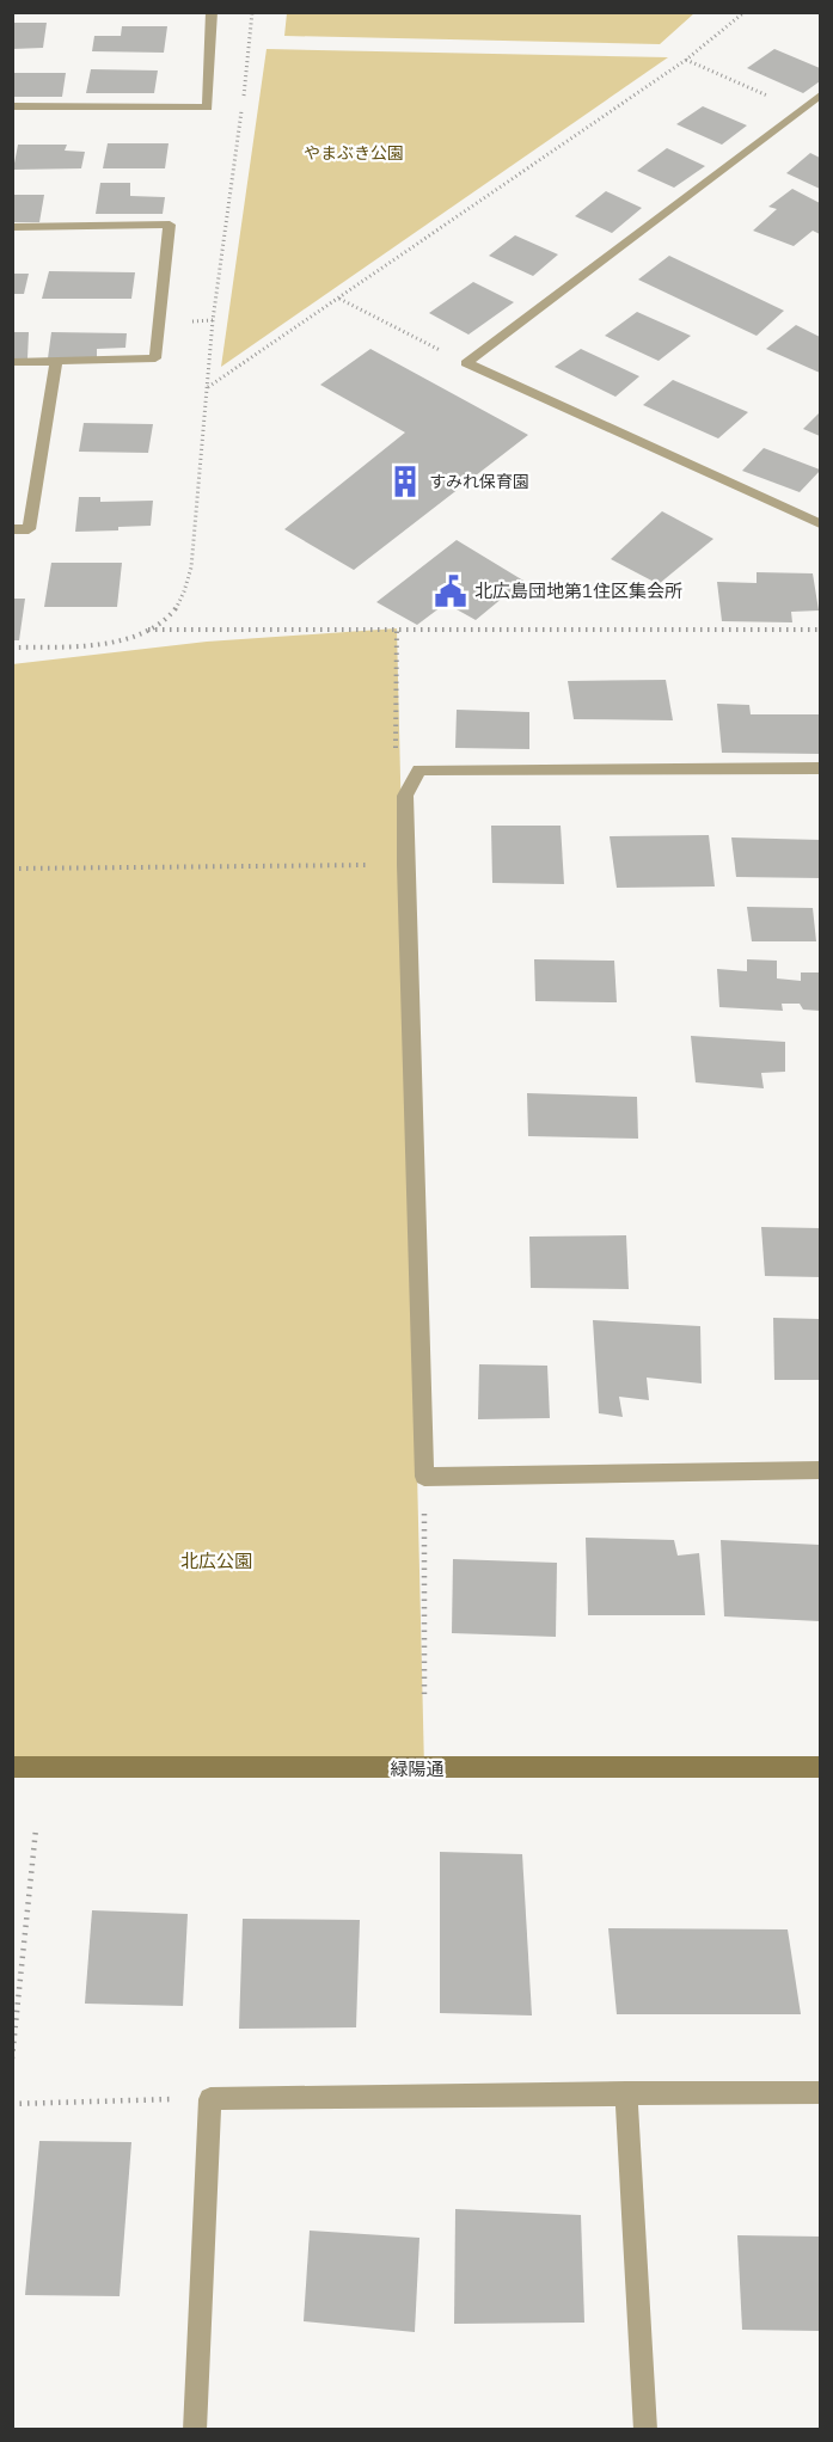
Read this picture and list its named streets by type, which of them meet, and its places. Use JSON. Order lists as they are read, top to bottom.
{
  "streets": {
    "street": ["緑陽通"]
  },
  "parks": ["やまぶき公園", "北広公園"],
  "places": {
    "building": ["すみれ保育園"],
    "public building": ["北広島団地第1住区集会所"]
  }
}
